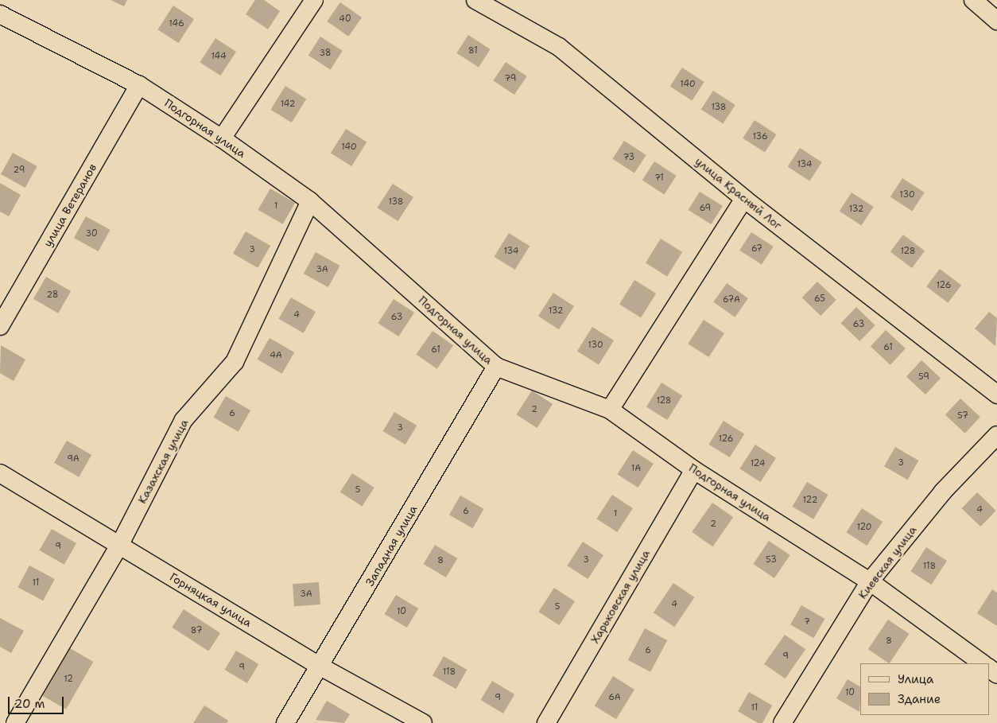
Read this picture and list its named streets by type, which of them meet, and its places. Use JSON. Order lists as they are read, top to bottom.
{
  "streets": {
    "street": [
      "Подгорная улица",
      "улица Красный Лог",
      "улица Ветеранов",
      "Казахская улица",
      "Западная улица",
      "Киевская улица",
      "Харьковская улица",
      "Горняцкая улица"
    ]
  },
  "crossings": [
    ["Подгорная улица", "улица Ветеранов"],
    ["Подгорная улица", "Казахская улица"],
    ["Подгорная улица", "Западная улица"],
    ["Подгорная улица", "Киевская улица"],
    ["Подгорная улица", "Харьковская улица"],
    ["Казахская улица", "Горняцкая улица"],
    ["Западная улица", "Горняцкая улица"]
  ],
  "house_numbers": [
    "40",
    "146",
    "81",
    "38",
    "144",
    "79",
    "140",
    "142",
    "138",
    "136",
    "140",
    "73",
    "134",
    "29",
    "71",
    "130",
    "138",
    "1",
    "69",
    "132",
    "30",
    "67",
    "3",
    "134",
    "128",
    "3А",
    "126",
    "28",
    "65",
    "67А",
    "132",
    "4",
    "63",
    "63",
    "130",
    "61",
    "61",
    "4А",
    "59",
    "128",
    "2",
    "6",
    "57",
    "3",
    "126",
    "9А",
    "3",
    "124",
    "1А",
    "5",
    "122",
    "4",
    "6",
    "1",
    "2",
    "120",
    "9",
    "3",
    "53",
    "8",
    "118",
    "11",
    "3А",
    "4",
    "5",
    "10",
    "7",
    "87",
    "8",
    "6",
    "9",
    "9",
    "118",
    "12",
    "10",
    "9",
    "6А",
    "11"
  ],
  "legend": ["Улица", "Здание"],
  "scale_bar": "20 m"
}
